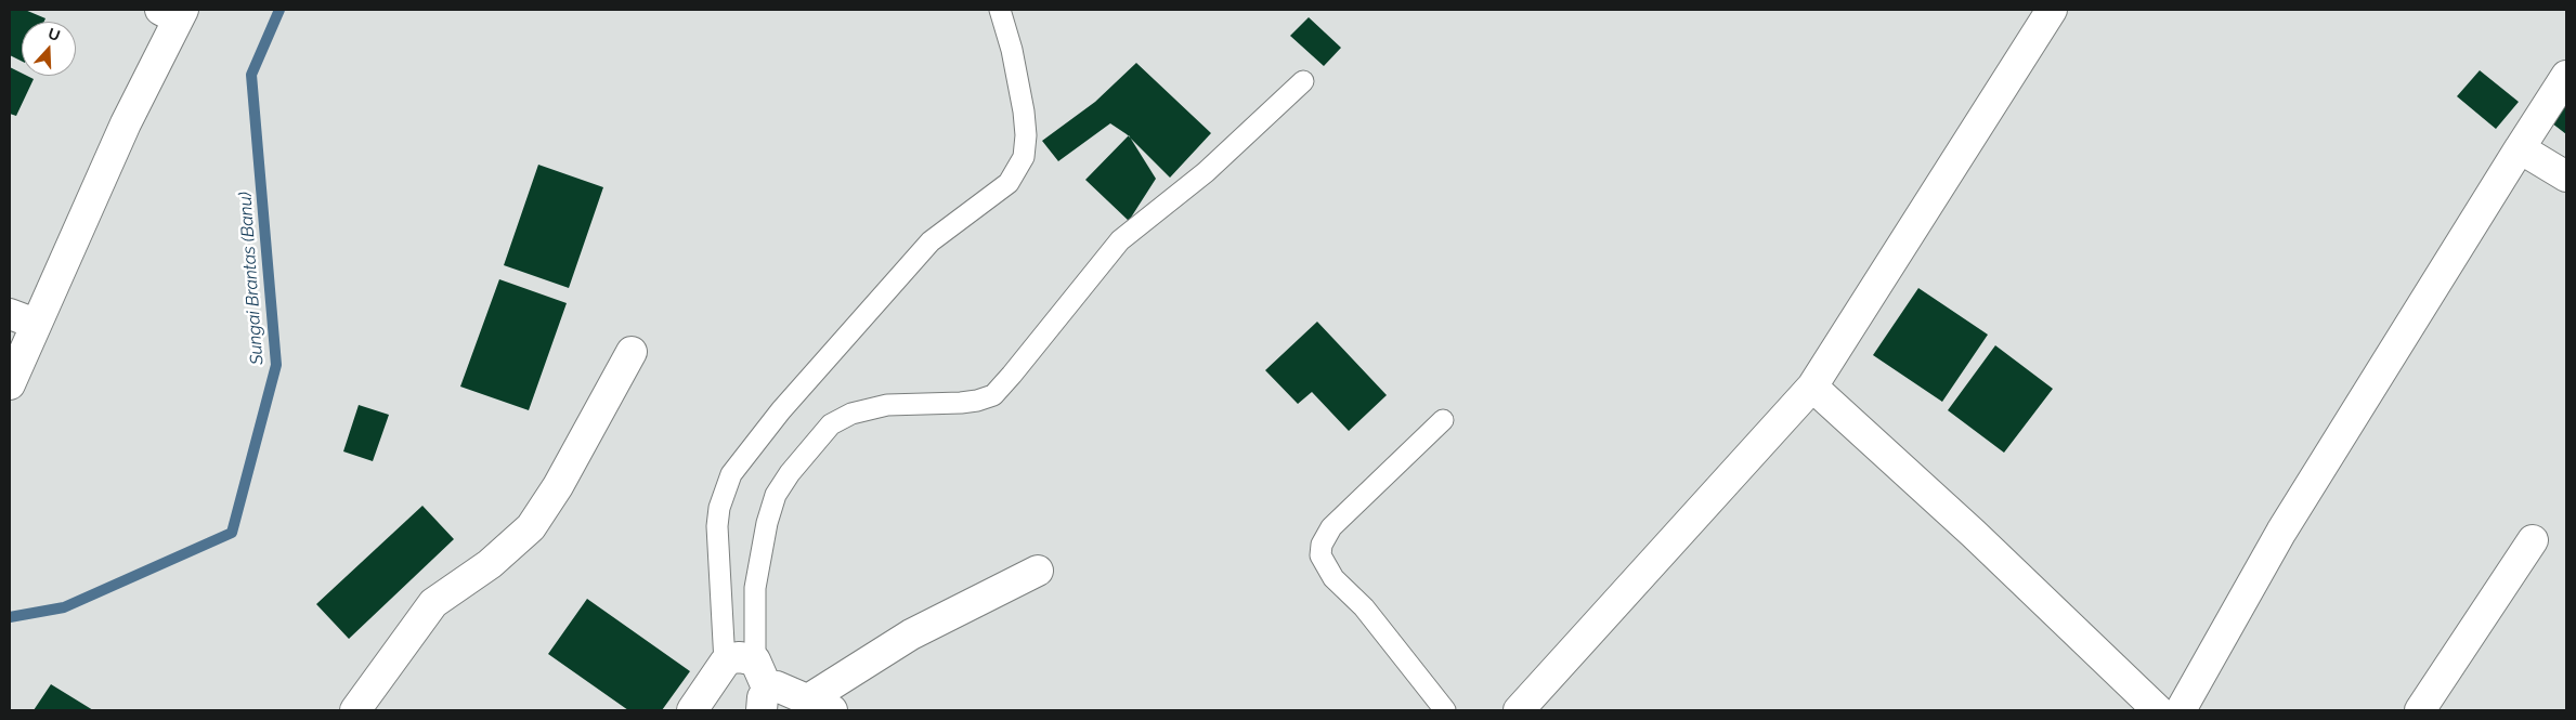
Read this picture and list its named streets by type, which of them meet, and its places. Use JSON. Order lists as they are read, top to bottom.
{
  "water": ["Sungai Brantas (Banu)"],
  "north": "top"
}
